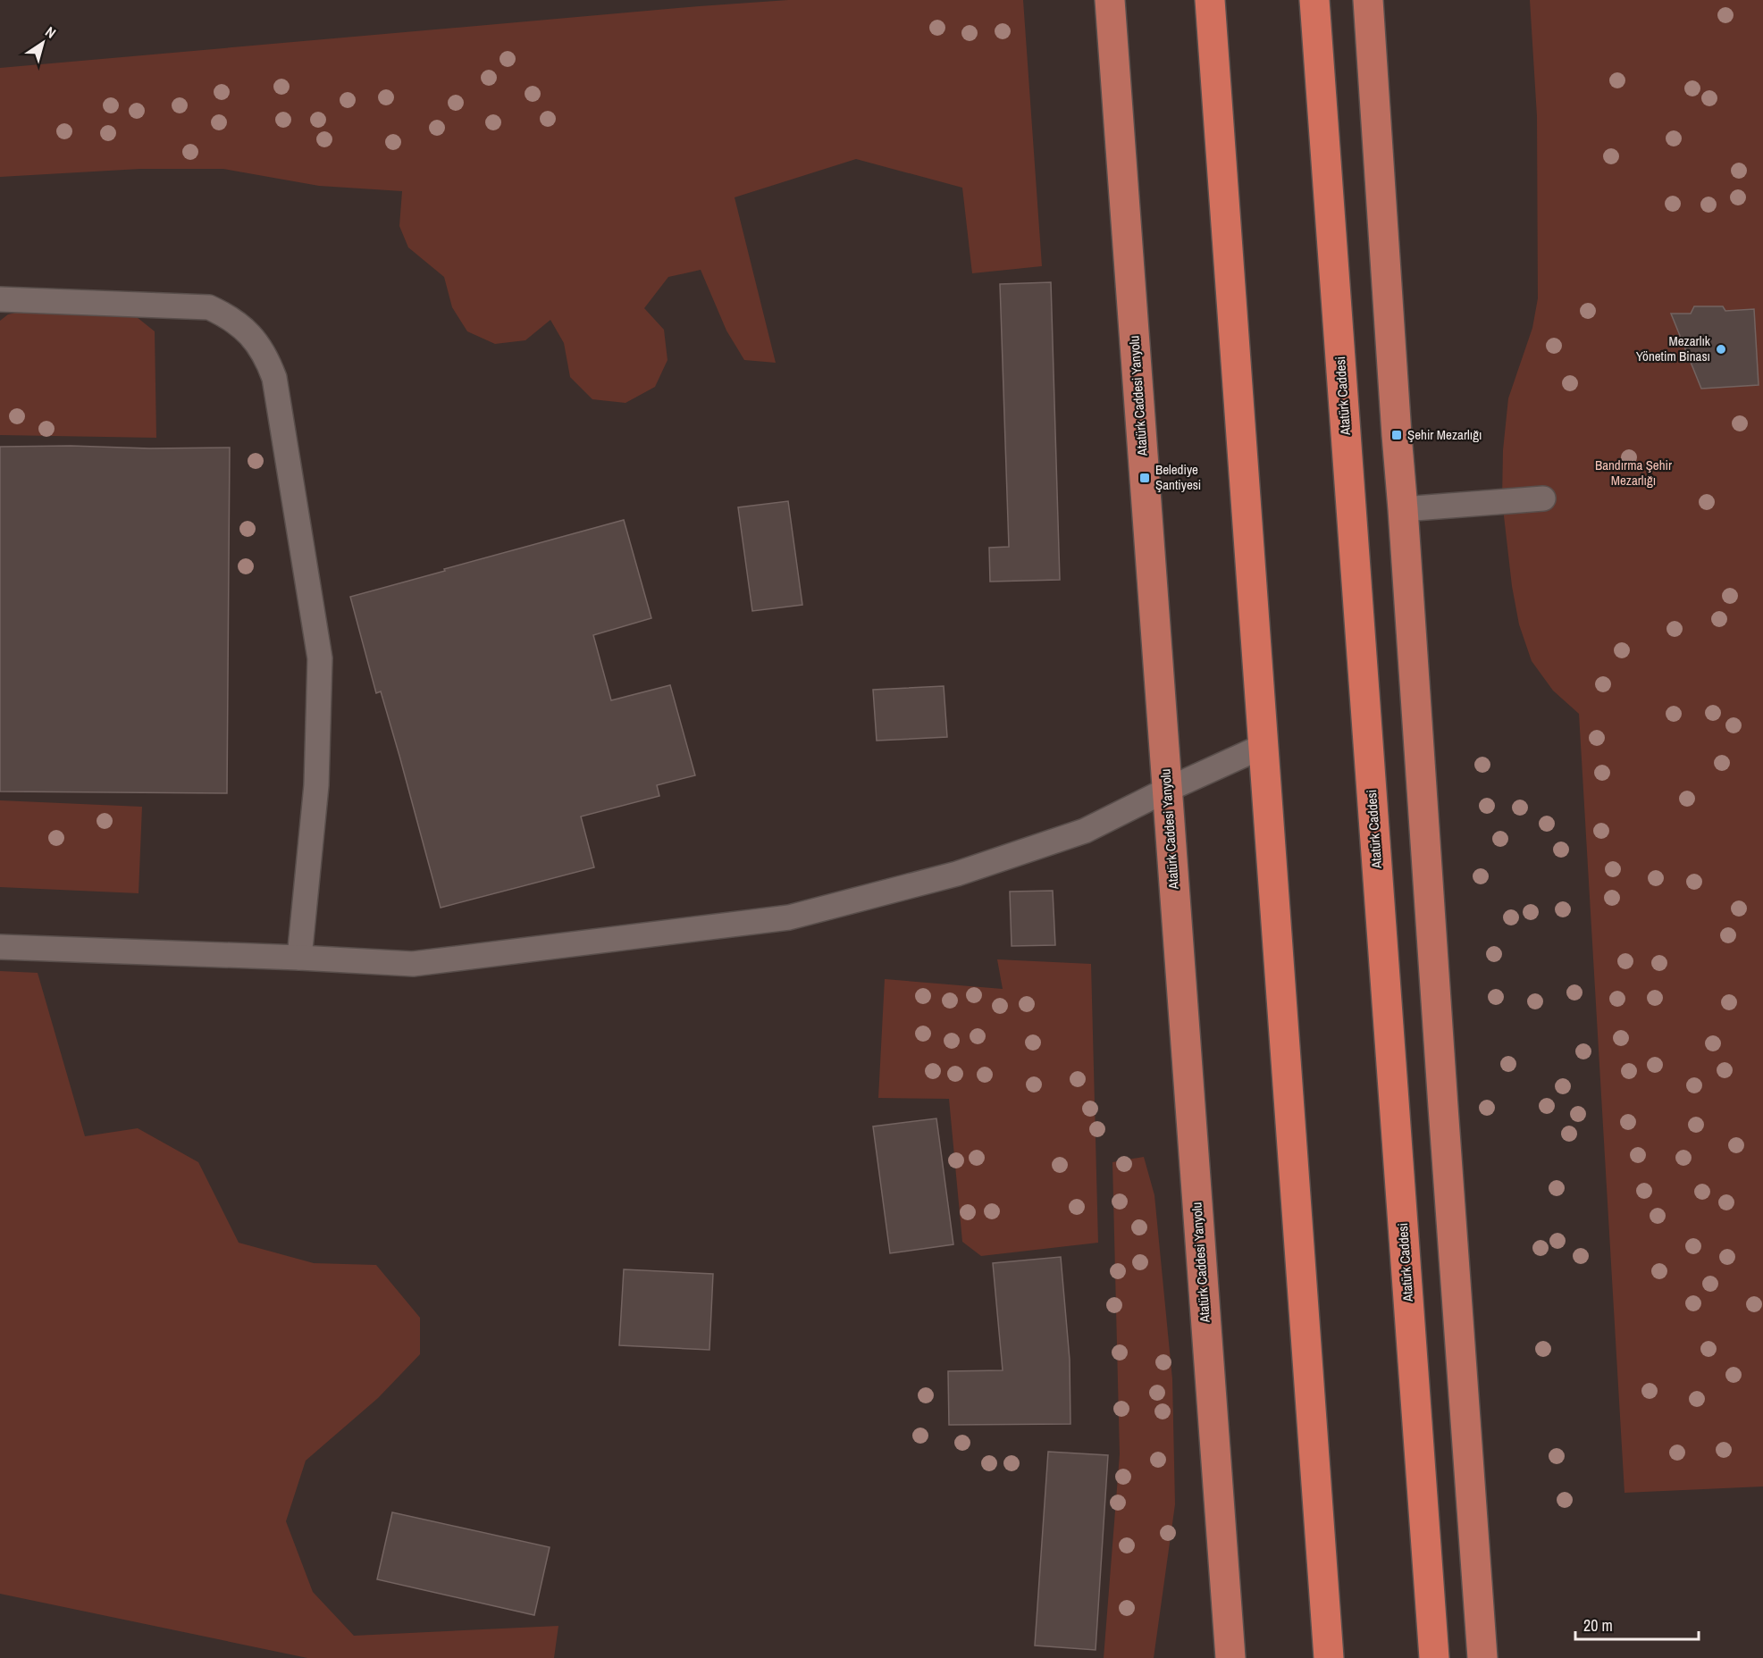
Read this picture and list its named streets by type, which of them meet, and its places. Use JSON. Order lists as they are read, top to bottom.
{
  "streets": {
    "highway": ["Atatürk Caddesi"],
    "main road": ["Atatürk Caddesi Yanyolu"]
  },
  "parks": ["Bandırma Şehir Mezarlığı"],
  "places": {
    "other": ["Mezarlık Yönetim Binası"],
    "transit": ["Şehir Mezarlığı", "Belediye Şantiyesi"]
  },
  "scale_bar": "20 m",
  "north": "top right"
}
